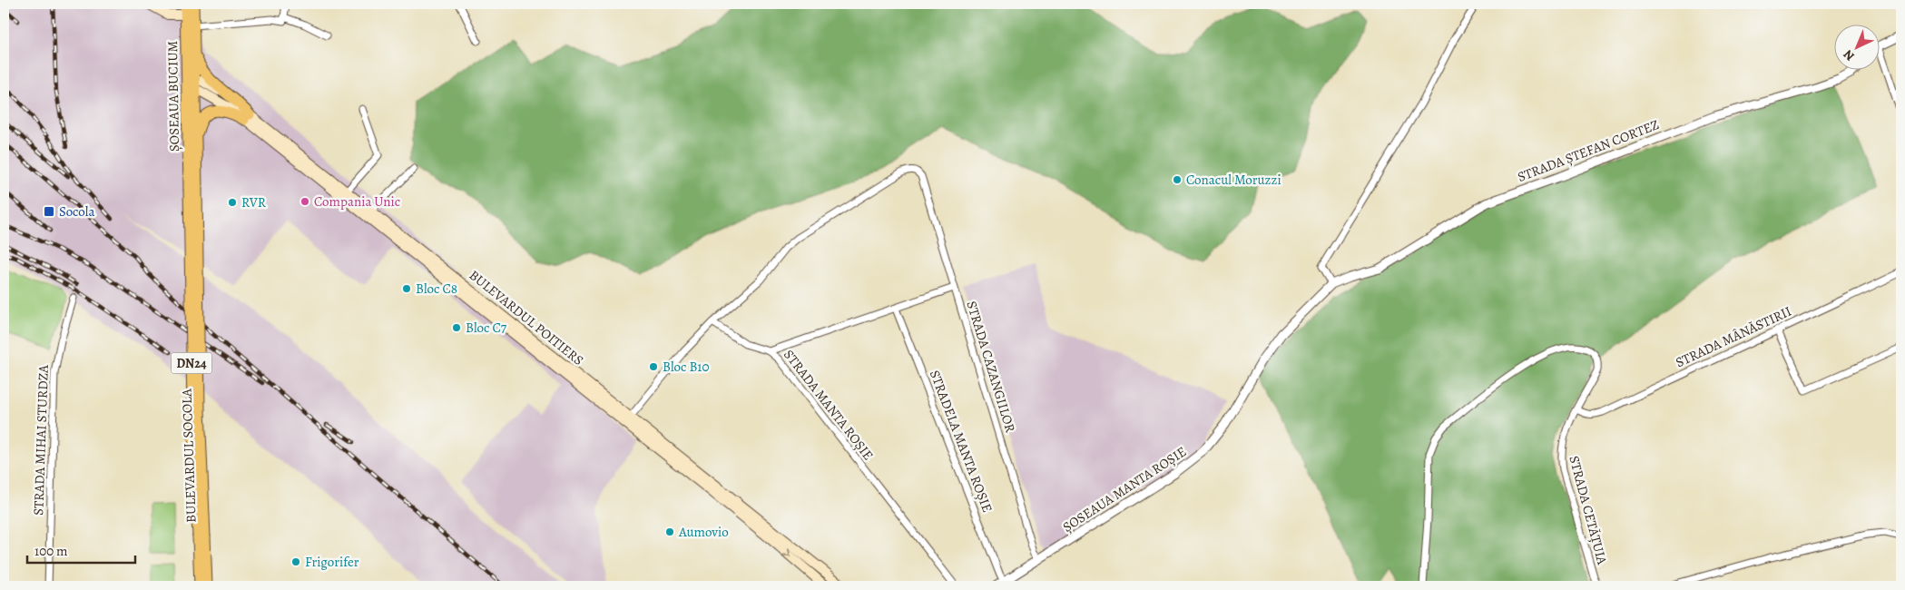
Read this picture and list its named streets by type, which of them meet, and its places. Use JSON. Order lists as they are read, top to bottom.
{
  "streets": {
    "main road": [
      "ȘOSEAUA BUCIUM",
      "BULEVARDUL POITIERS",
      "DN24",
      "BULEVARDUL SOCOLA"
    ],
    "street": [
      "STRADA ȘTEFAN CORTEZ",
      "STRADA MÂNĂSTIRII",
      "STRADA CAZANGIILOR",
      "STRADA MANTA ROȘIE",
      "STRADA MIHAI STURDZA",
      "STRADELA MANTA ROȘIE",
      "ȘOSEAUA MANTA ROȘIE",
      "STRADA CETĂȚUIA"
    ]
  },
  "crossings": [
    ["ȘOSEAUA BUCIUM", "BULEVARDUL POITIERS"],
    ["ȘOSEAUA BUCIUM", "BULEVARDUL SOCOLA"],
    ["STRADA ȘTEFAN CORTEZ", "ȘOSEAUA MANTA ROȘIE"],
    ["STRADA MÂNĂSTIRII", "STRADA CETĂȚUIA"],
    ["STRADA CAZANGIILOR", "STRADA MANTA ROȘIE"],
    ["STRADA CAZANGIILOR", "STRADELA MANTA ROȘIE"],
    ["STRADA CAZANGIILOR", "ȘOSEAUA MANTA ROȘIE"],
    ["STRADELA MANTA ROȘIE", "ȘOSEAUA MANTA ROȘIE"]
  ],
  "places": {
    "other": [
      "Conacul Moruzzi",
      "Compania Unic",
      "RVR",
      "Bloc C8",
      "Bloc C7",
      "Bloc B10",
      "Aumovio",
      "Frigorifer"
    ],
    "transit": ["Socola"]
  },
  "scale_bar": "100 m",
  "north": "bottom left"
}
